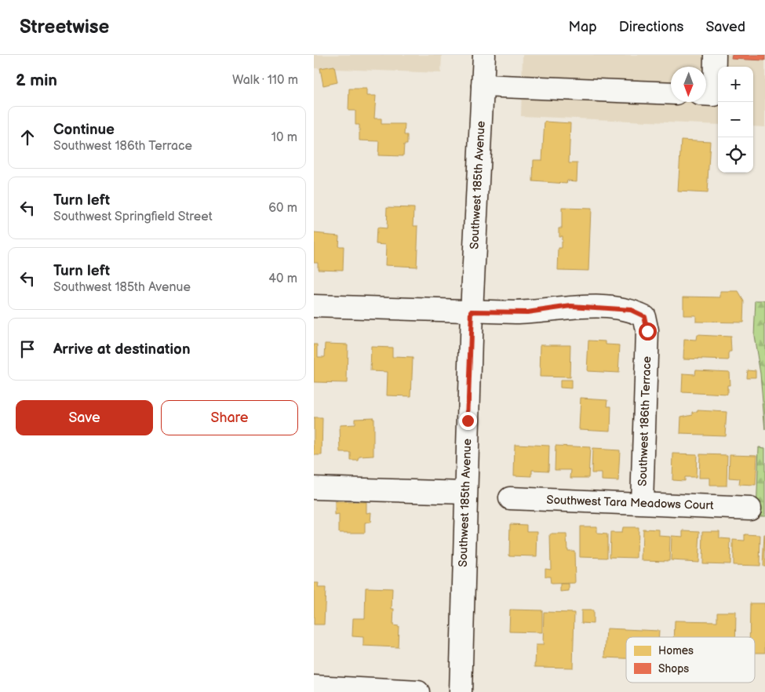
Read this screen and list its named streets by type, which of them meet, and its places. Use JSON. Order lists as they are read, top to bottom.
{
  "streets": {
    "street": ["Southwest 185th Avenue", "Southwest 186th Terrace", "Southwest Tara Meadows Court"]
  },
  "crossings": [
    ["Southwest 185th Avenue", "Southwest 186th Terrace"],
    ["Southwest 186th Terrace", "Southwest Tara Meadows Court"]
  ],
  "legend": ["Homes", "Shops"],
  "north": "bottom",
  "page": {
    "header": "Streetwise",
    "nav": ["Map", "Directions", "Saved"],
    "heading": ["2 min", "Walk · 110 m"],
    "map_buttons": ["+", "−"],
    "list": [
      ["Continue", "Southwest 186th Terrace", "10 m"],
      ["Turn left", "Southwest Springfield Street", "60 m"],
      ["Turn left", "Southwest 185th Avenue", "40 m"],
      "Arrive at destination"
    ],
    "buttons": ["Save", "Share"]
  }
}
